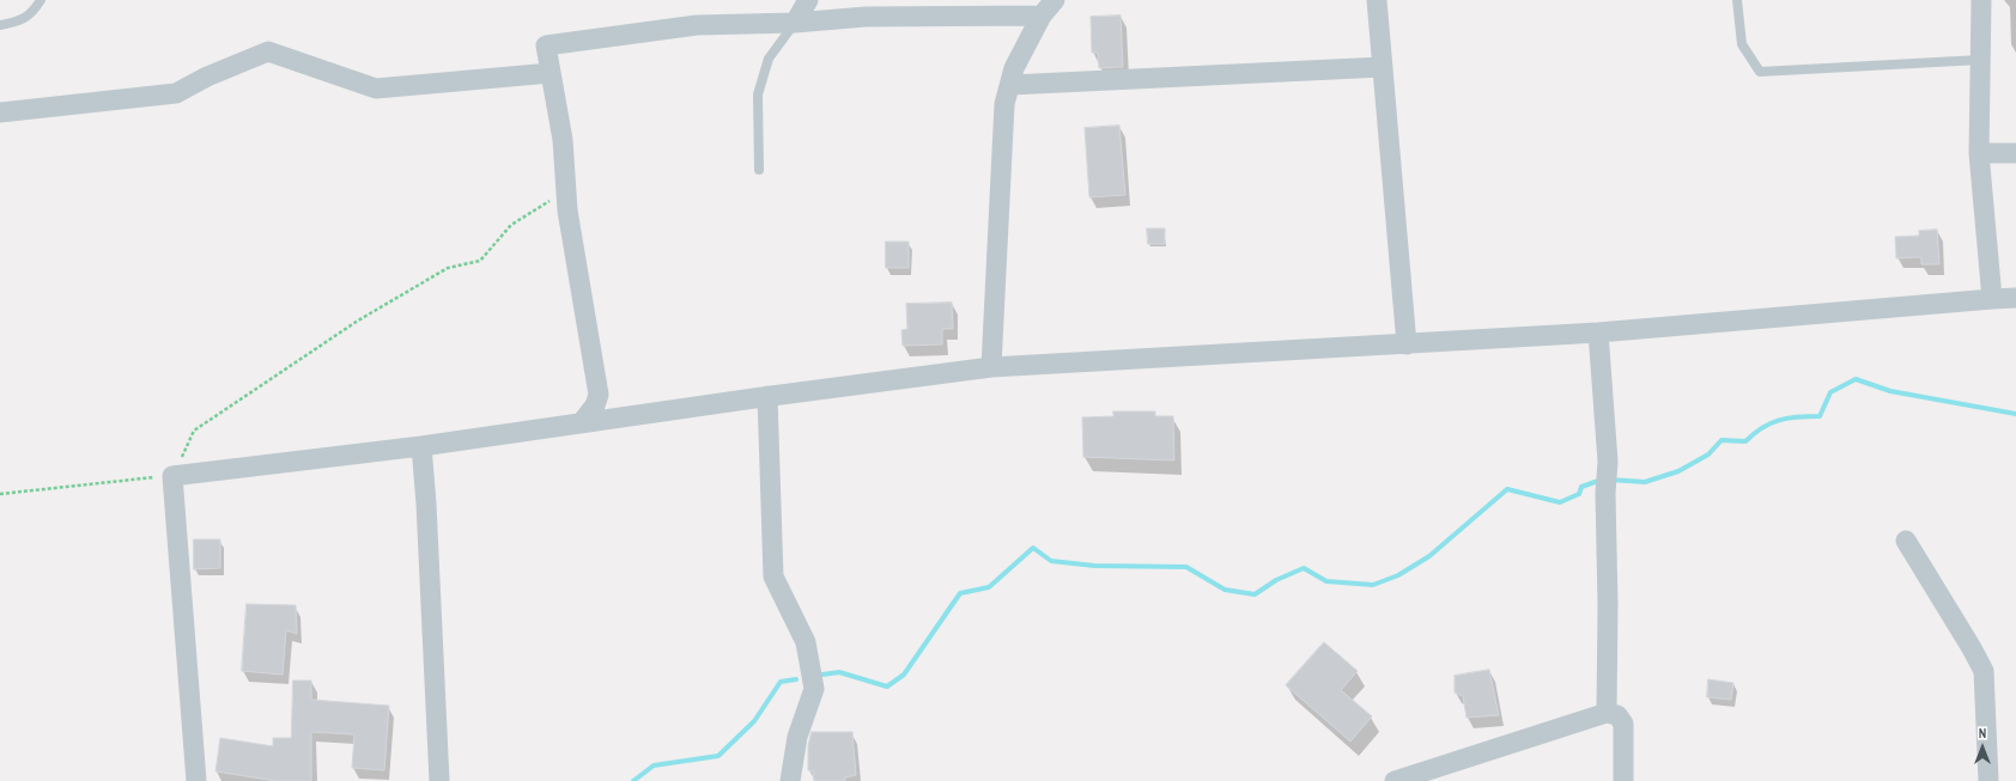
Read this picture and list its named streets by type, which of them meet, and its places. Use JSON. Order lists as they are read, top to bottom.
{
  "north": "top"
}
